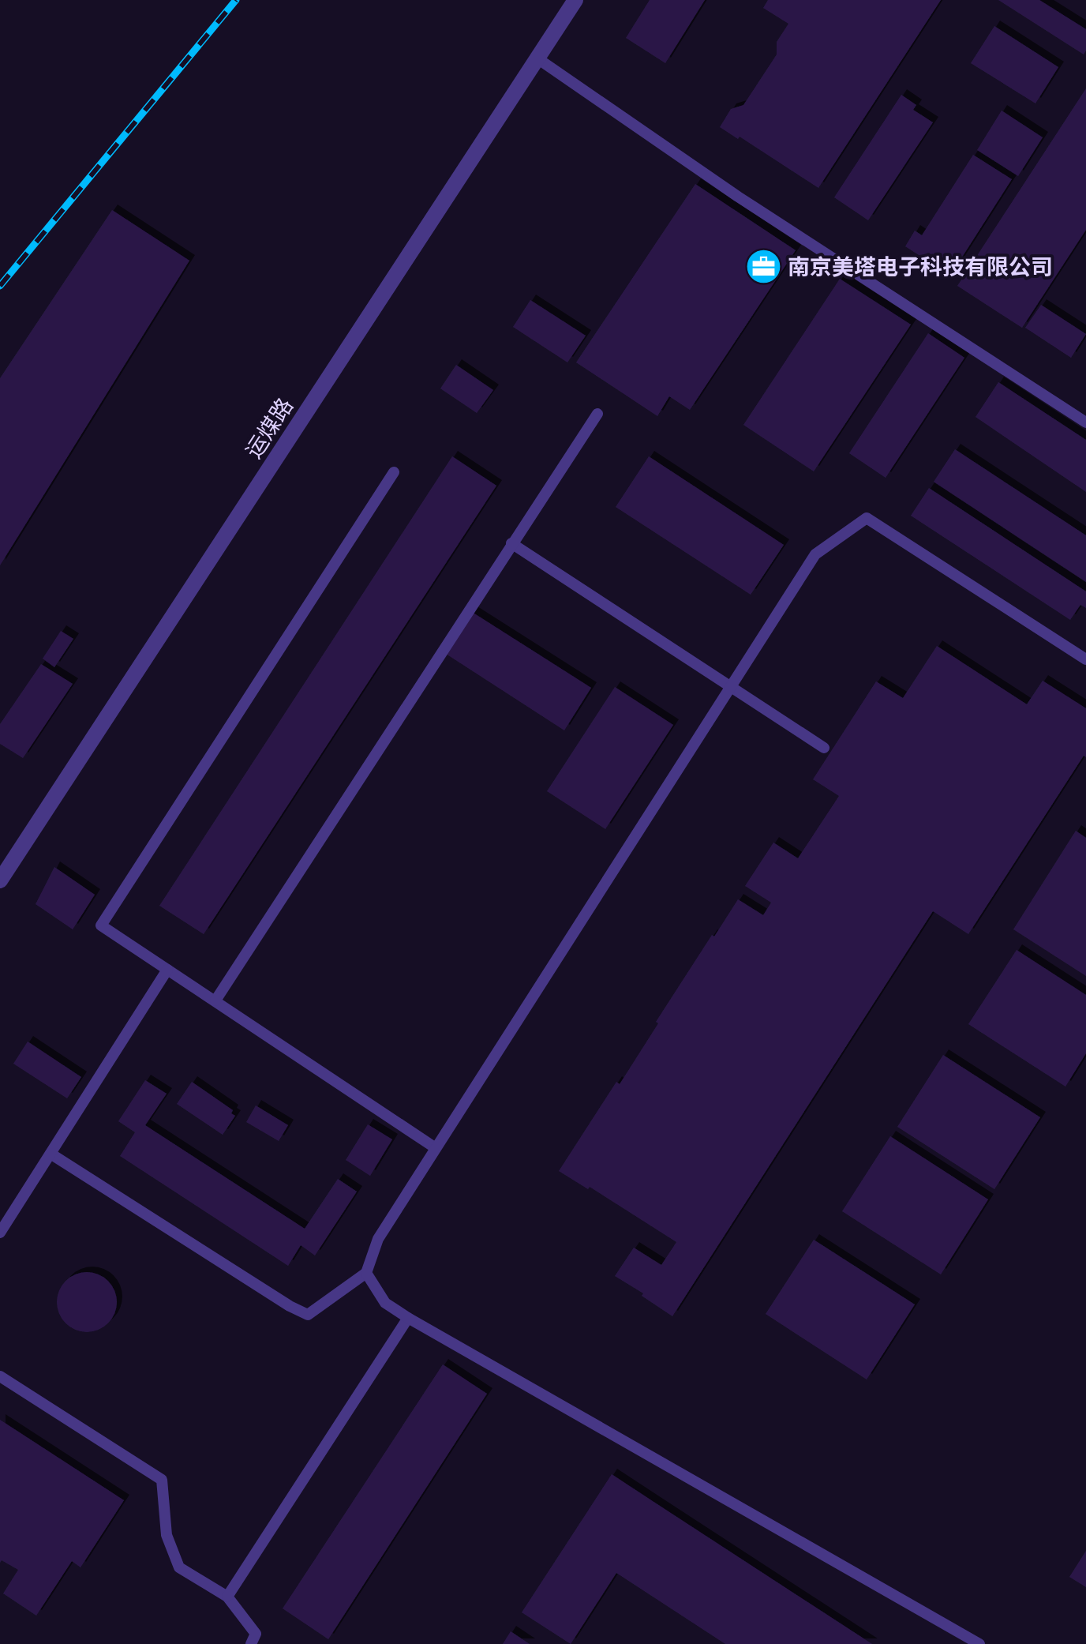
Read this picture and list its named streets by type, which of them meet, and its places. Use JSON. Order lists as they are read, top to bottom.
{
  "streets": {
    "street": ["运煤路"]
  },
  "places": {
    "office": ["南京美塔电子科技有限公司"]
  }
}
